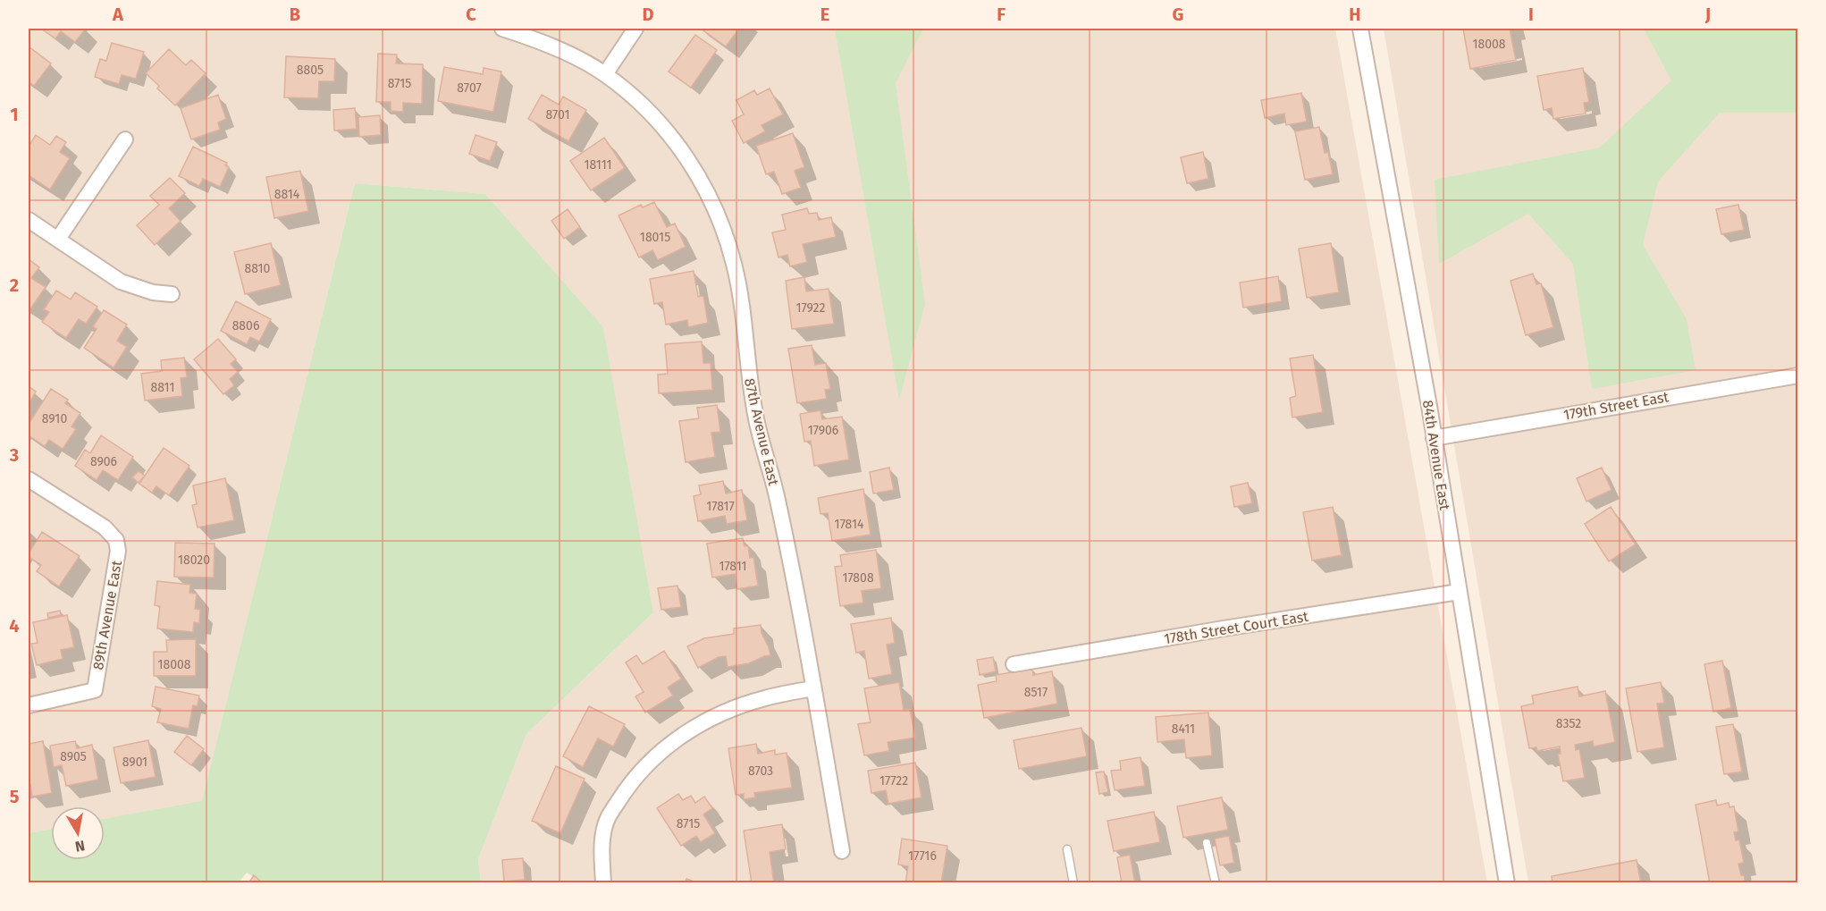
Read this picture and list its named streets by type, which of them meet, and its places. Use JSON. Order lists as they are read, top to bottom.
{
  "streets": {
    "street": [
      "179th Street East",
      "87th Avenue East",
      "84th Avenue East",
      "89th Avenue East",
      "178th Street Court East"
    ]
  },
  "crossings": [
    ["179th Street East", "84th Avenue East"],
    ["84th Avenue East", "178th Street Court East"]
  ],
  "house_numbers": [
    "18008",
    "8805",
    "8715",
    "8707",
    "8701",
    "18111",
    "8814",
    "18015",
    "8810",
    "17922",
    "8806",
    "8811",
    "8910",
    "17906",
    "8906",
    "17817",
    "17814",
    "18020",
    "17811",
    "17808",
    "18008",
    "8517",
    "8352",
    "8411",
    "8905",
    "8901",
    "8703",
    "17722",
    "8715",
    "17716"
  ],
  "north": "bottom",
  "grid": {
    "columns": [
      "A",
      "B",
      "C",
      "D",
      "E",
      "F",
      "G",
      "H",
      "I",
      "J"
    ],
    "rows": [
      "1",
      "2",
      "3",
      "4",
      "5"
    ]
  }
}
